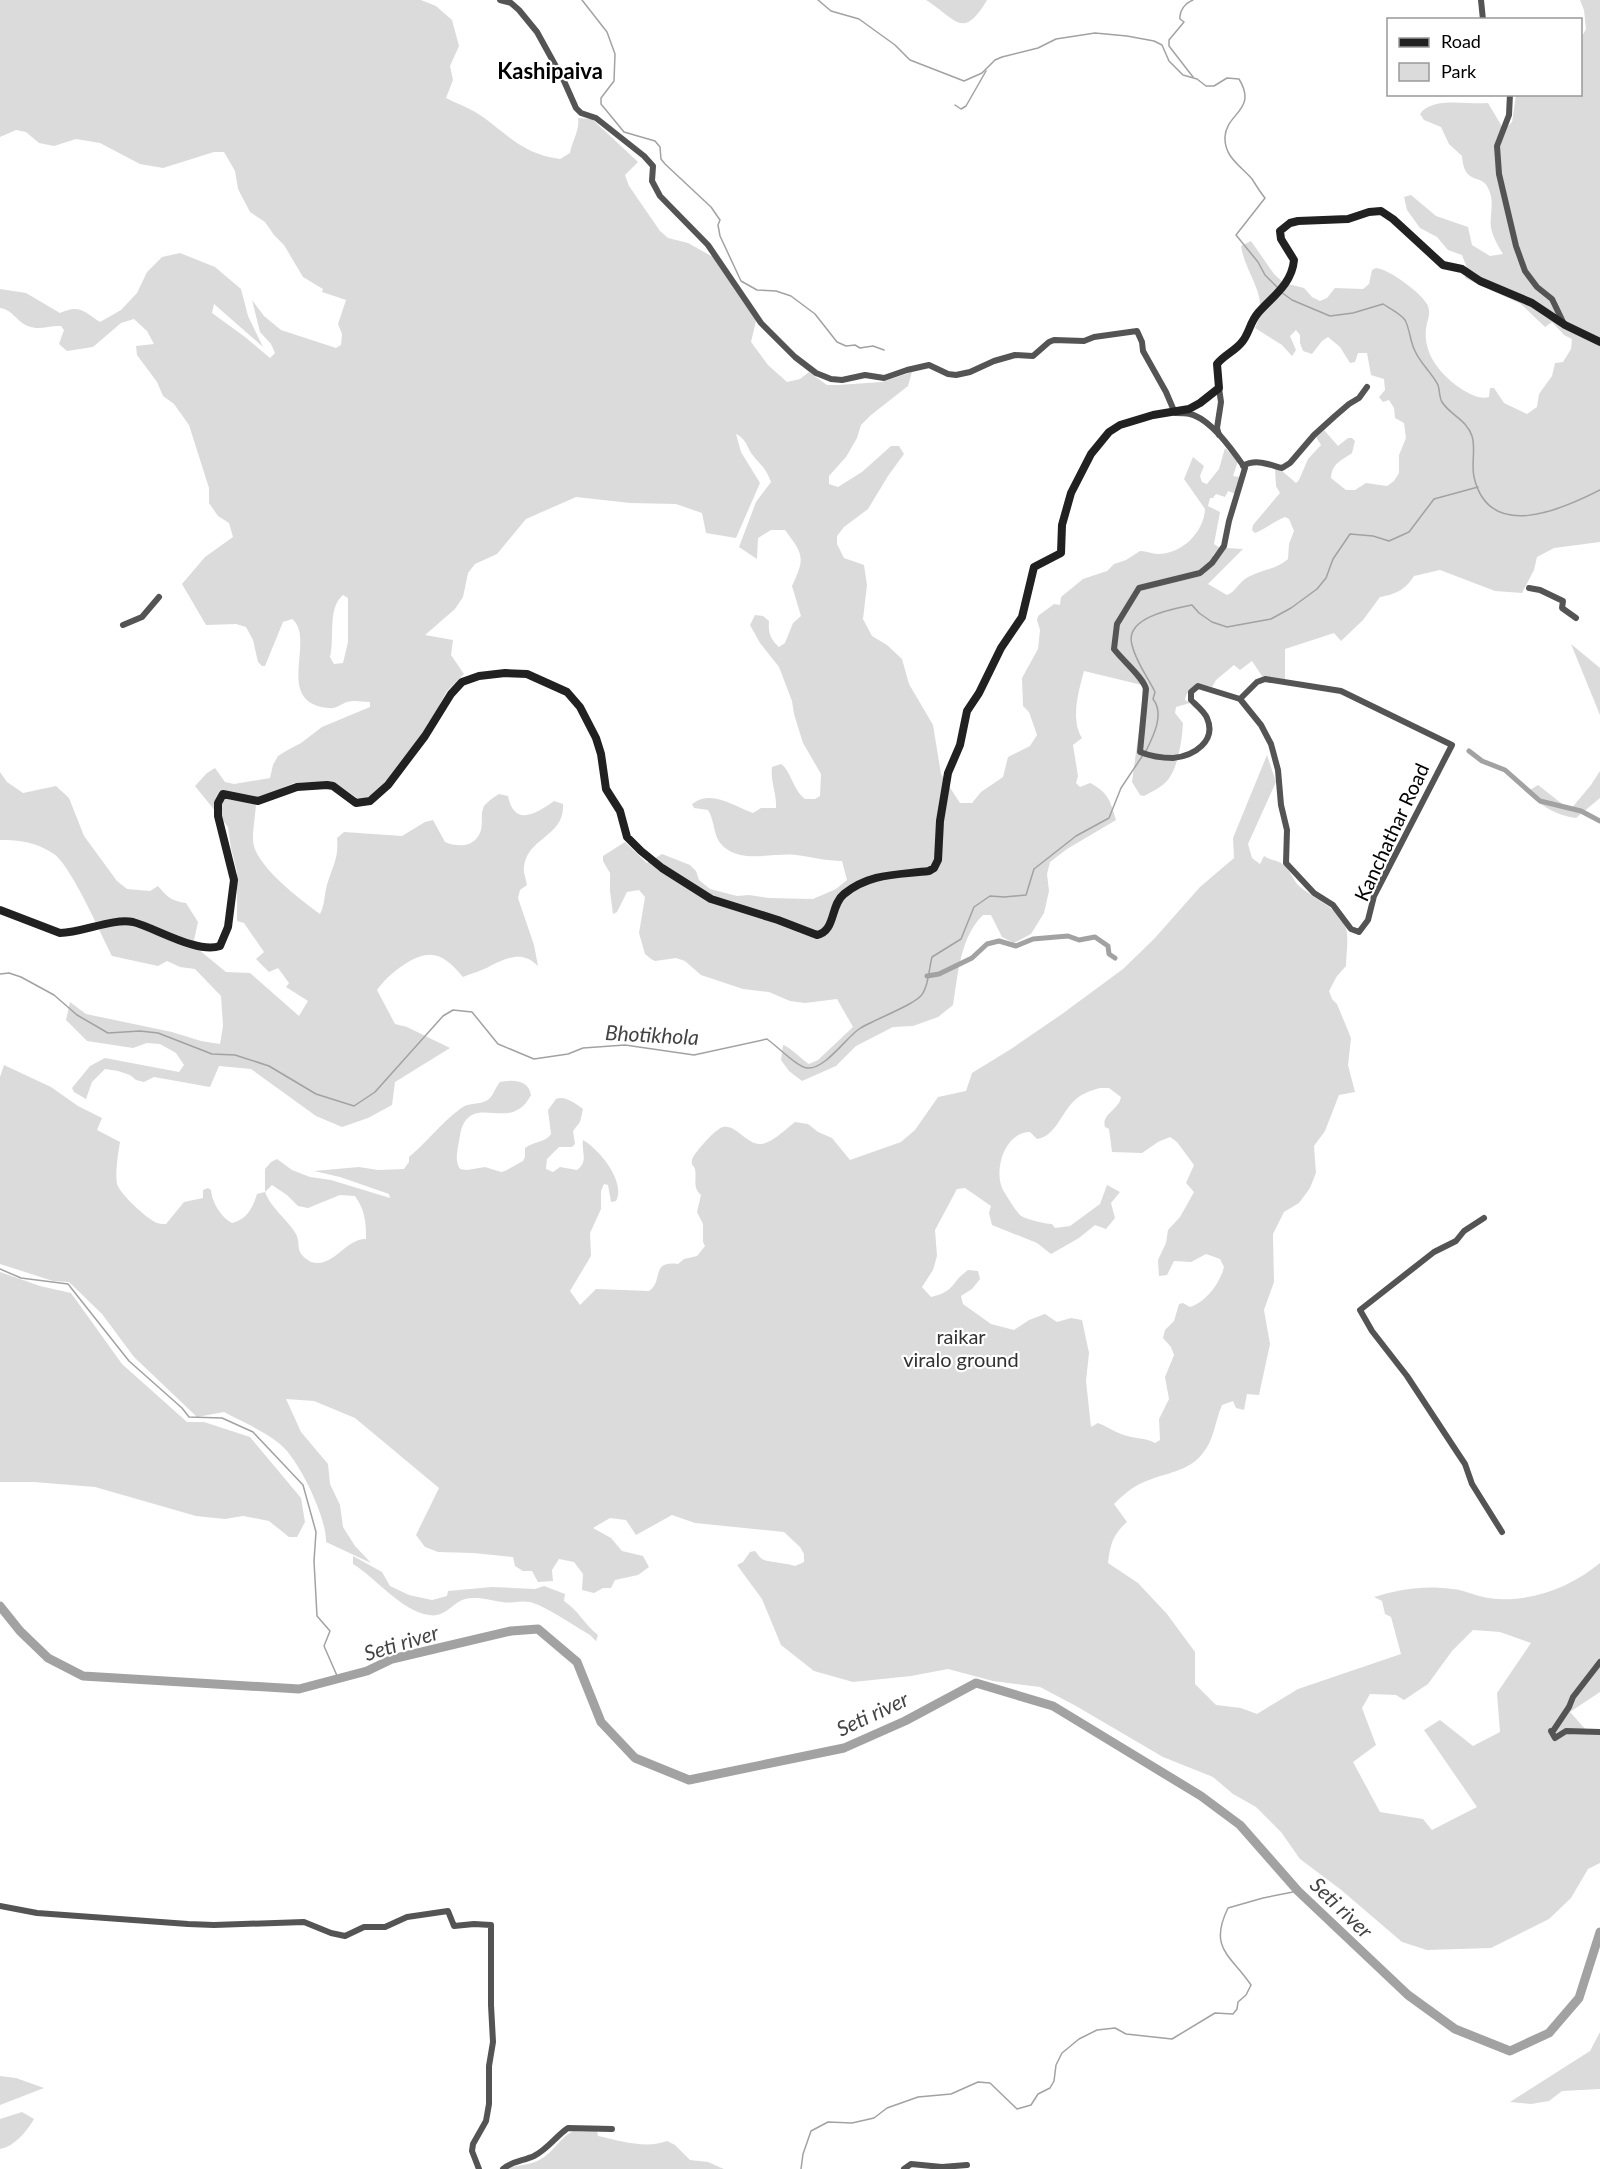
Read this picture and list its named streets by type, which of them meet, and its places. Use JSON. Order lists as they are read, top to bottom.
{
  "streets": {
    "street": ["Kanchathar Road"]
  },
  "districts": ["Kashipaiva"],
  "water": ["Bhotikhola", "Seti river"],
  "parks": ["raikar viralo ground"],
  "legend": ["Road", "Park"]
}
